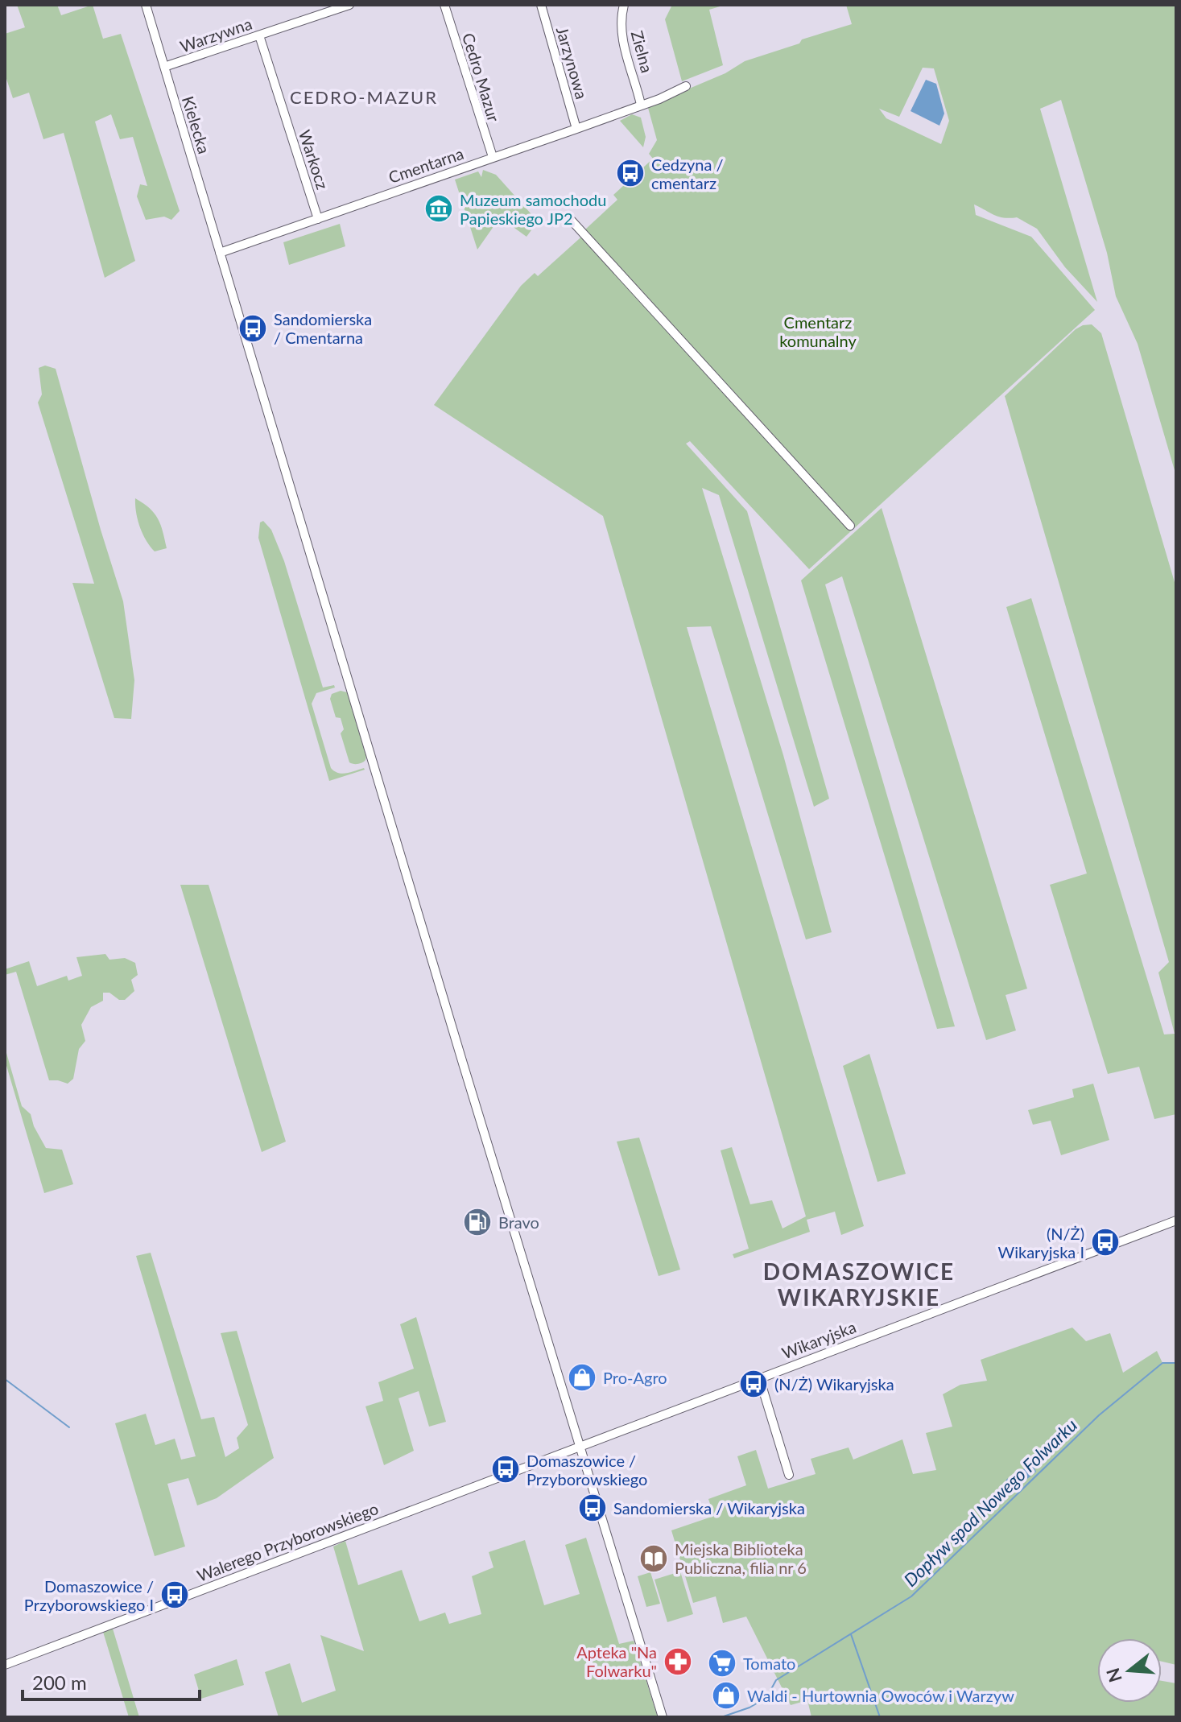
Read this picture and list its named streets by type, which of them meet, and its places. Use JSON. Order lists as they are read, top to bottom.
{
  "streets": {
    "street": [
      "Warzywna",
      "Zielna",
      "Jarzynowa",
      "Cedro Mazur",
      "Kielecka",
      "Warkocz",
      "Cmentarna",
      "Wikaryjska",
      "Walerego Przyborowskiego"
    ]
  },
  "crossings": [
    ["Warzywna", "Kielecka"],
    ["Warzywna", "Warkocz"],
    ["Zielna", "Cmentarna"],
    ["Jarzynowa", "Cmentarna"],
    ["Cedro Mazur", "Cmentarna"],
    ["Kielecka", "Cmentarna"],
    ["Kielecka", "Wikaryjska"],
    ["Kielecka", "Walerego Przyborowskiego"],
    ["Warkocz", "Cmentarna"],
    ["Wikaryjska", "Walerego Przyborowskiego"]
  ],
  "districts": ["CEDRO-MAZUR", "DOMASZOWICE WIKARYJSKIE"],
  "water": ["Dopływ spod Nowego Folwarku"],
  "parks": ["Cmentarz komunalny"],
  "places": {
    "bus stop": [
      "Cedzyna / cmentarz",
      "Sandomierska / Cmentarna",
      "(N/Ż) Wikaryjska I",
      "(N/Ż) Wikaryjska",
      "Domaszowice / Przyborowskiego",
      "Sandomierska / Wikaryjska",
      "Domaszowice / Przyborowskiego I"
    ],
    "museum": ["Muzeum samochodu Papieskiego JP2"],
    "fuel station": ["Bravo"],
    "shop": ["Pro-Agro", "Waldi - Hurtownia Owoców i Warzyw"],
    "library": ["Miejska Biblioteka Publiczna, filia nr 6"],
    "pharmacy": ["Apteka \"Na Folwarku\""],
    "supermarket": ["Tomato"]
  },
  "scale_bar": "200 m",
  "north": "left"
}
